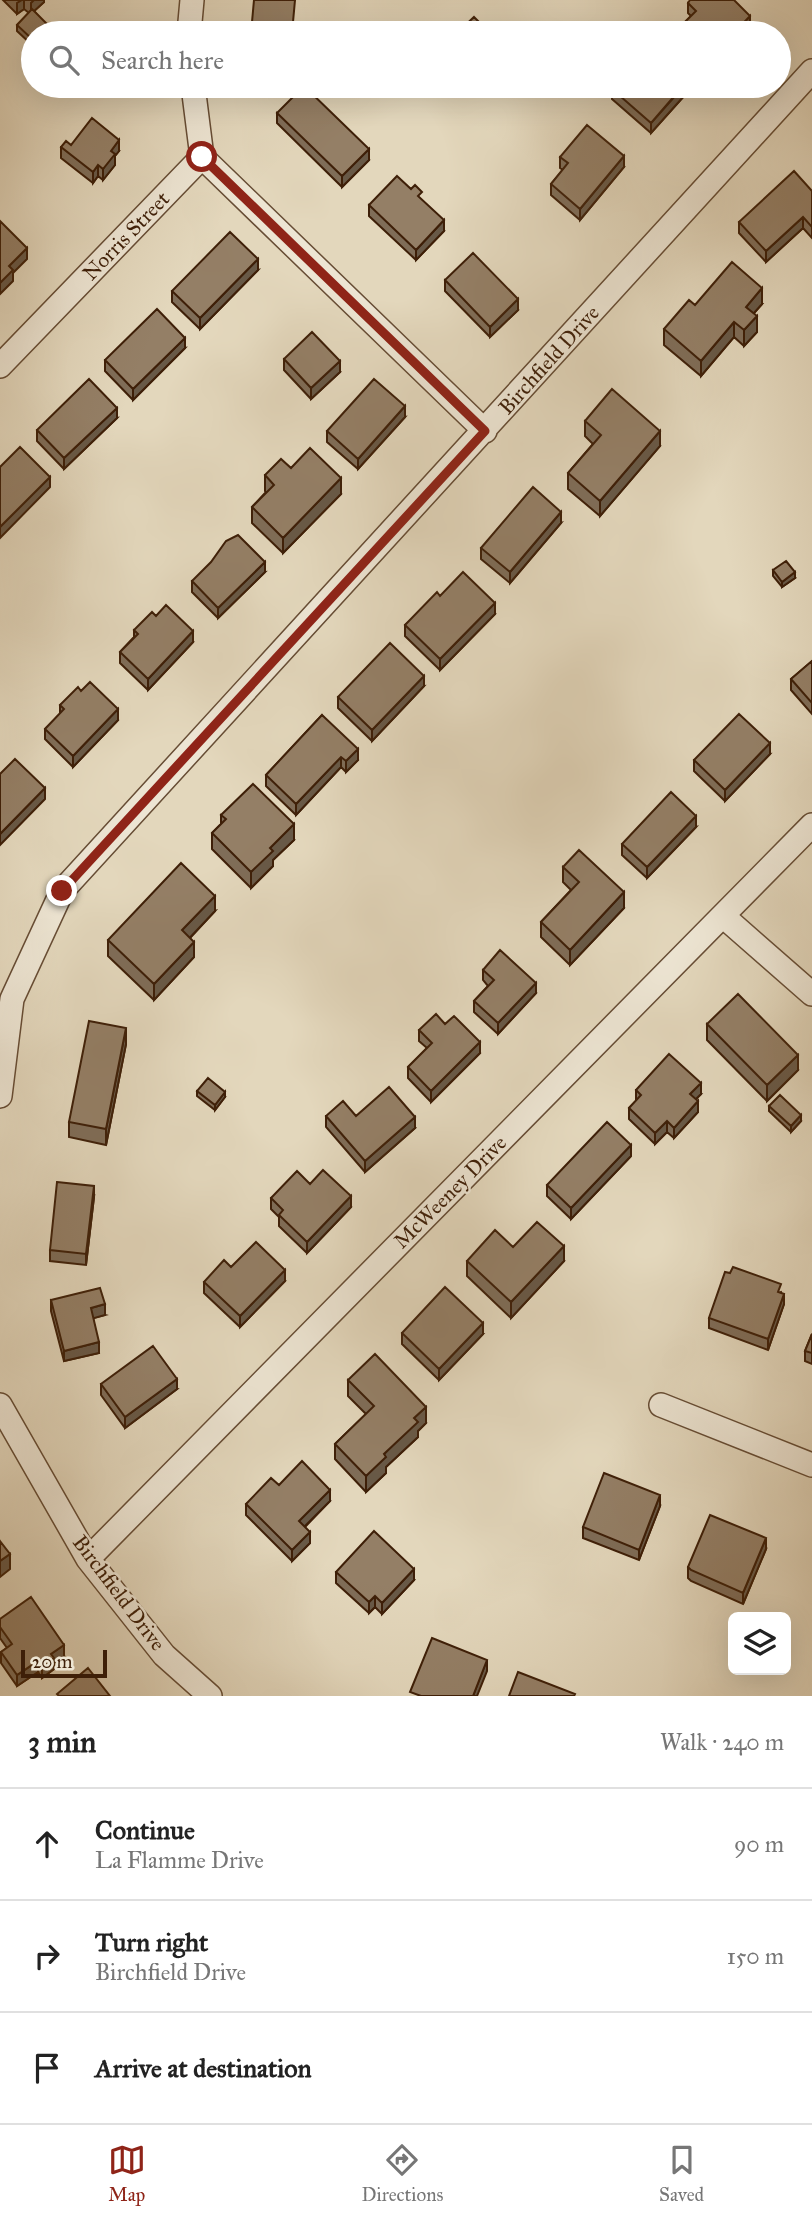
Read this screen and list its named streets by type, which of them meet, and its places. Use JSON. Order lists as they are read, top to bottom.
{
  "streets": {
    "street": ["Norris Street", "Birchfield Drive", "McWeeney Drive"]
  },
  "crossings": [
    ["Birchfield Drive", "McWeeney Drive"]
  ],
  "scale_bar": "20 m",
  "page": {
    "search": "Search here",
    "scale": "20 m",
    "heading": ["3 min", "Walk · 240 m"],
    "list": [
      ["Continue", "La Flamme Drive", "90 m"],
      ["Turn right", "Birchfield Drive", "150 m"],
      "Arrive at destination"
    ],
    "nav": ["Map", "Directions", "Saved"]
  }
}
